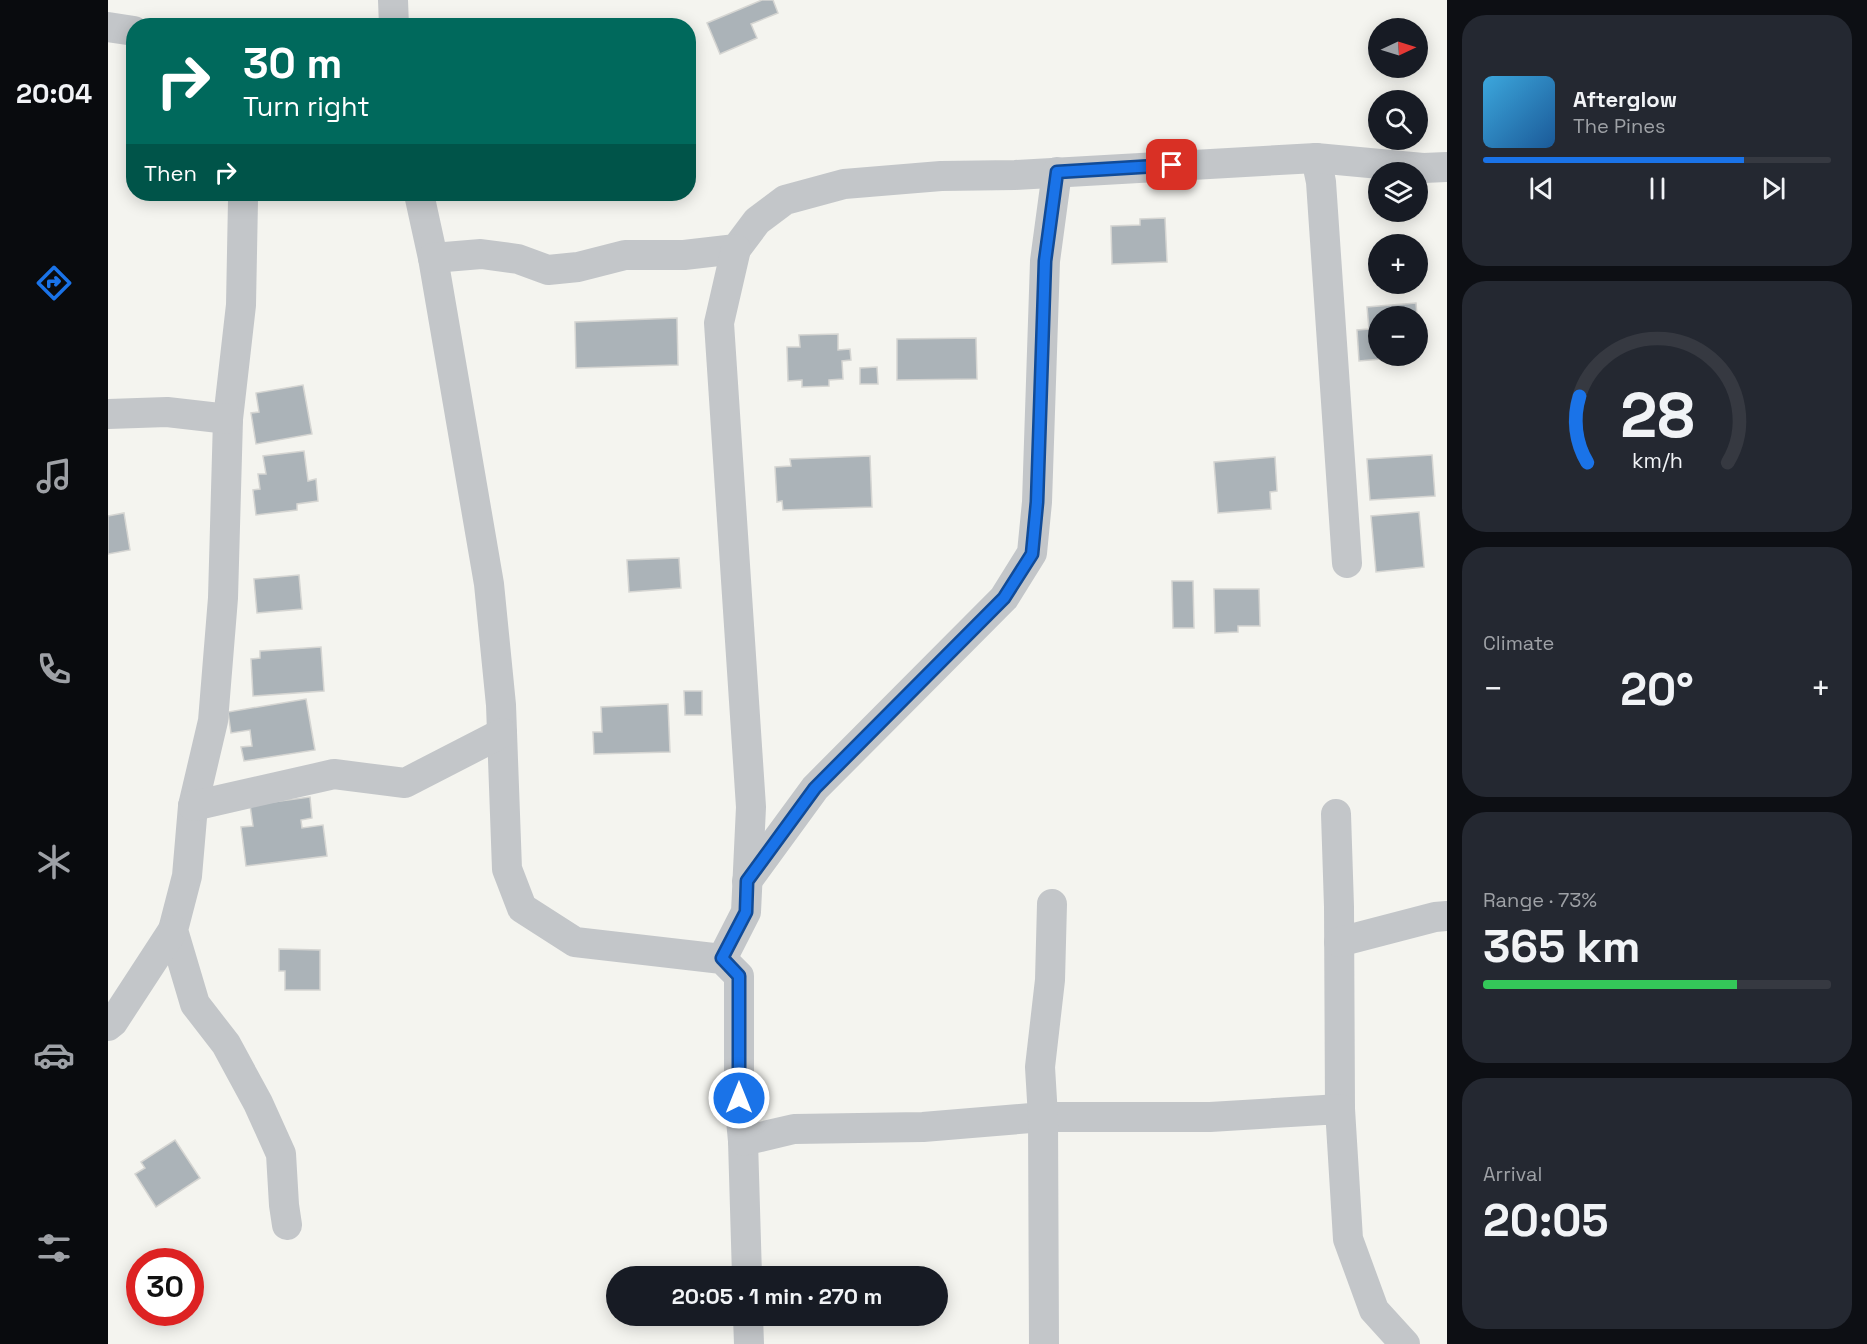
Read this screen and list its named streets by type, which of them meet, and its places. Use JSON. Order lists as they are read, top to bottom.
{
  "north": "right",
  "page": {
    "tabs": "20:04",
    "map_buttons": ["+", "−"],
    "turn": ["30 m", "Turn right"],
    "song": ["Afterglow", "The Pines"],
    "then": "Then",
    "tile": [
      "Climate",
      ["Range · 73%", "365 km"],
      ["Arrival", "20:05"]
    ],
    "heat": ["−", "20°", "+"],
    "limit": "30",
    "trip": "20:05 · 1 min · 270 m",
    "gauge": ["28", "km/h"]
  }
}
